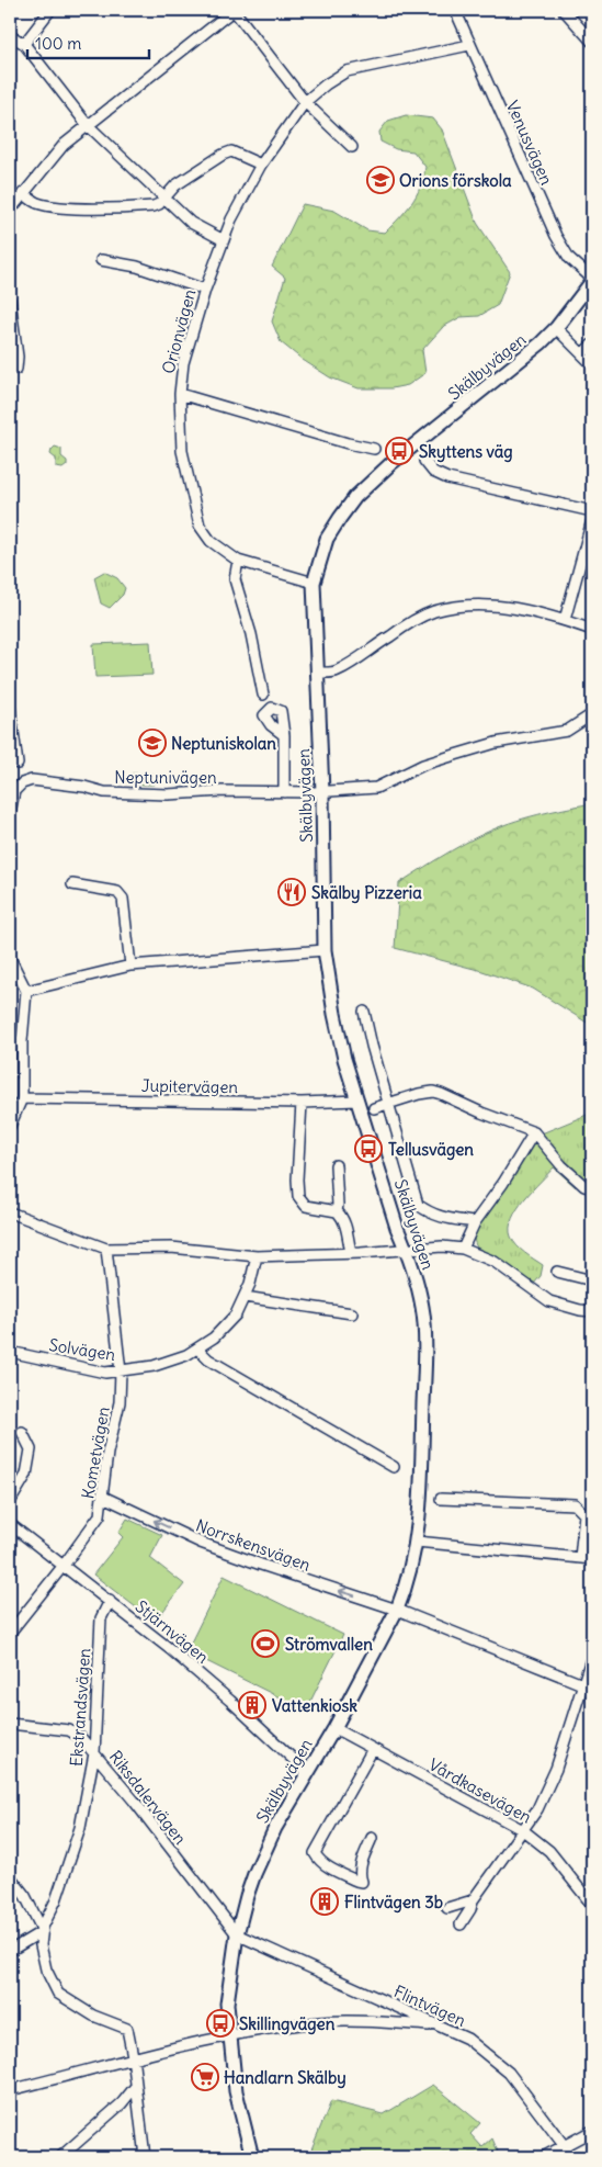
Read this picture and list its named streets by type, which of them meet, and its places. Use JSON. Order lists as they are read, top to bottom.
{
  "streets": {
    "street": [
      "Venusvägen",
      "Orionvägen",
      "Skälbyvägen",
      "Neptunivägen",
      "Jupitervägen",
      "Solvägen",
      "Kometvägen",
      "Norrskensvägen",
      "Stjärnvägen",
      "Ekstrandsvägen",
      "Vårdkasevägen",
      "Riksdalervägen",
      "Flintvägen"
    ]
  },
  "crossings": [
    ["Venusvägen", "Orionvägen"],
    ["Venusvägen", "Skälbyvägen"],
    ["Orionvägen", "Skälbyvägen"],
    ["Skälbyvägen", "Neptunivägen"],
    ["Skälbyvägen", "Jupitervägen"],
    ["Skälbyvägen", "Norrskensvägen"],
    ["Skälbyvägen", "Stjärnvägen"],
    ["Skälbyvägen", "Vårdkasevägen"],
    ["Skälbyvägen", "Riksdalervägen"],
    ["Skälbyvägen", "Flintvägen"],
    ["Solvägen", "Kometvägen"],
    ["Kometvägen", "Norrskensvägen"],
    ["Kometvägen", "Stjärnvägen"],
    ["Stjärnvägen", "Ekstrandsvägen"],
    ["Ekstrandsvägen", "Riksdalervägen"],
    ["Riksdalervägen", "Flintvägen"]
  ],
  "one_way": ["Norrskensvägen"],
  "places": {
    "school or university": ["Orions förskola", "Neptuniskolan"],
    "bus stop": ["Skyttens väg", "Tellusvägen", "Skillingvägen"],
    "restaurant": ["Skälby Pizzeria"],
    "sports": ["Strömvallen"],
    "building": ["Vattenkiosk", "Flintvägen 3b"],
    "supermarket": ["Handlarn Skälby"]
  },
  "scale_bar": "100 m"
}
